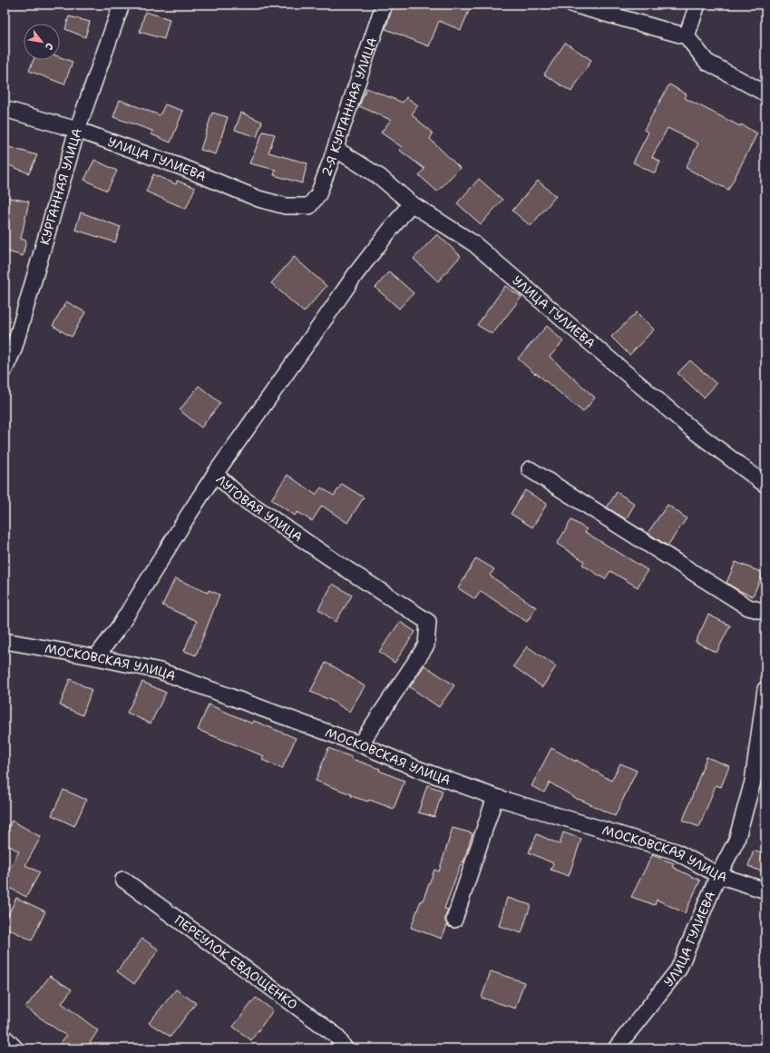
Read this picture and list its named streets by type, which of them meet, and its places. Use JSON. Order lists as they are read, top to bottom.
{
  "streets": {
    "street": [
      "2-Я КУРГАННАЯ УЛИЦА",
      "УЛИЦА ГУЛИЕВА",
      "КУРГАННАЯ УЛИЦА",
      "ЛУГОВАЯ УЛИЦА",
      "МОСКОВСКАЯ УЛИЦА",
      "ПЕРЕУЛОК ЕВДОЩЕНКО"
    ]
  },
  "crossings": [
    ["2-Я КУРГАННАЯ УЛИЦА", "УЛИЦА ГУЛИЕВА"],
    ["УЛИЦА ГУЛИЕВА", "КУРГАННАЯ УЛИЦА"],
    ["УЛИЦА ГУЛИЕВА", "ЛУГОВАЯ УЛИЦА"],
    ["УЛИЦА ГУЛИЕВА", "МОСКОВСКАЯ УЛИЦА"],
    ["ЛУГОВАЯ УЛИЦА", "МОСКОВСКАЯ УЛИЦА"]
  ],
  "north": "bottom right"
}
